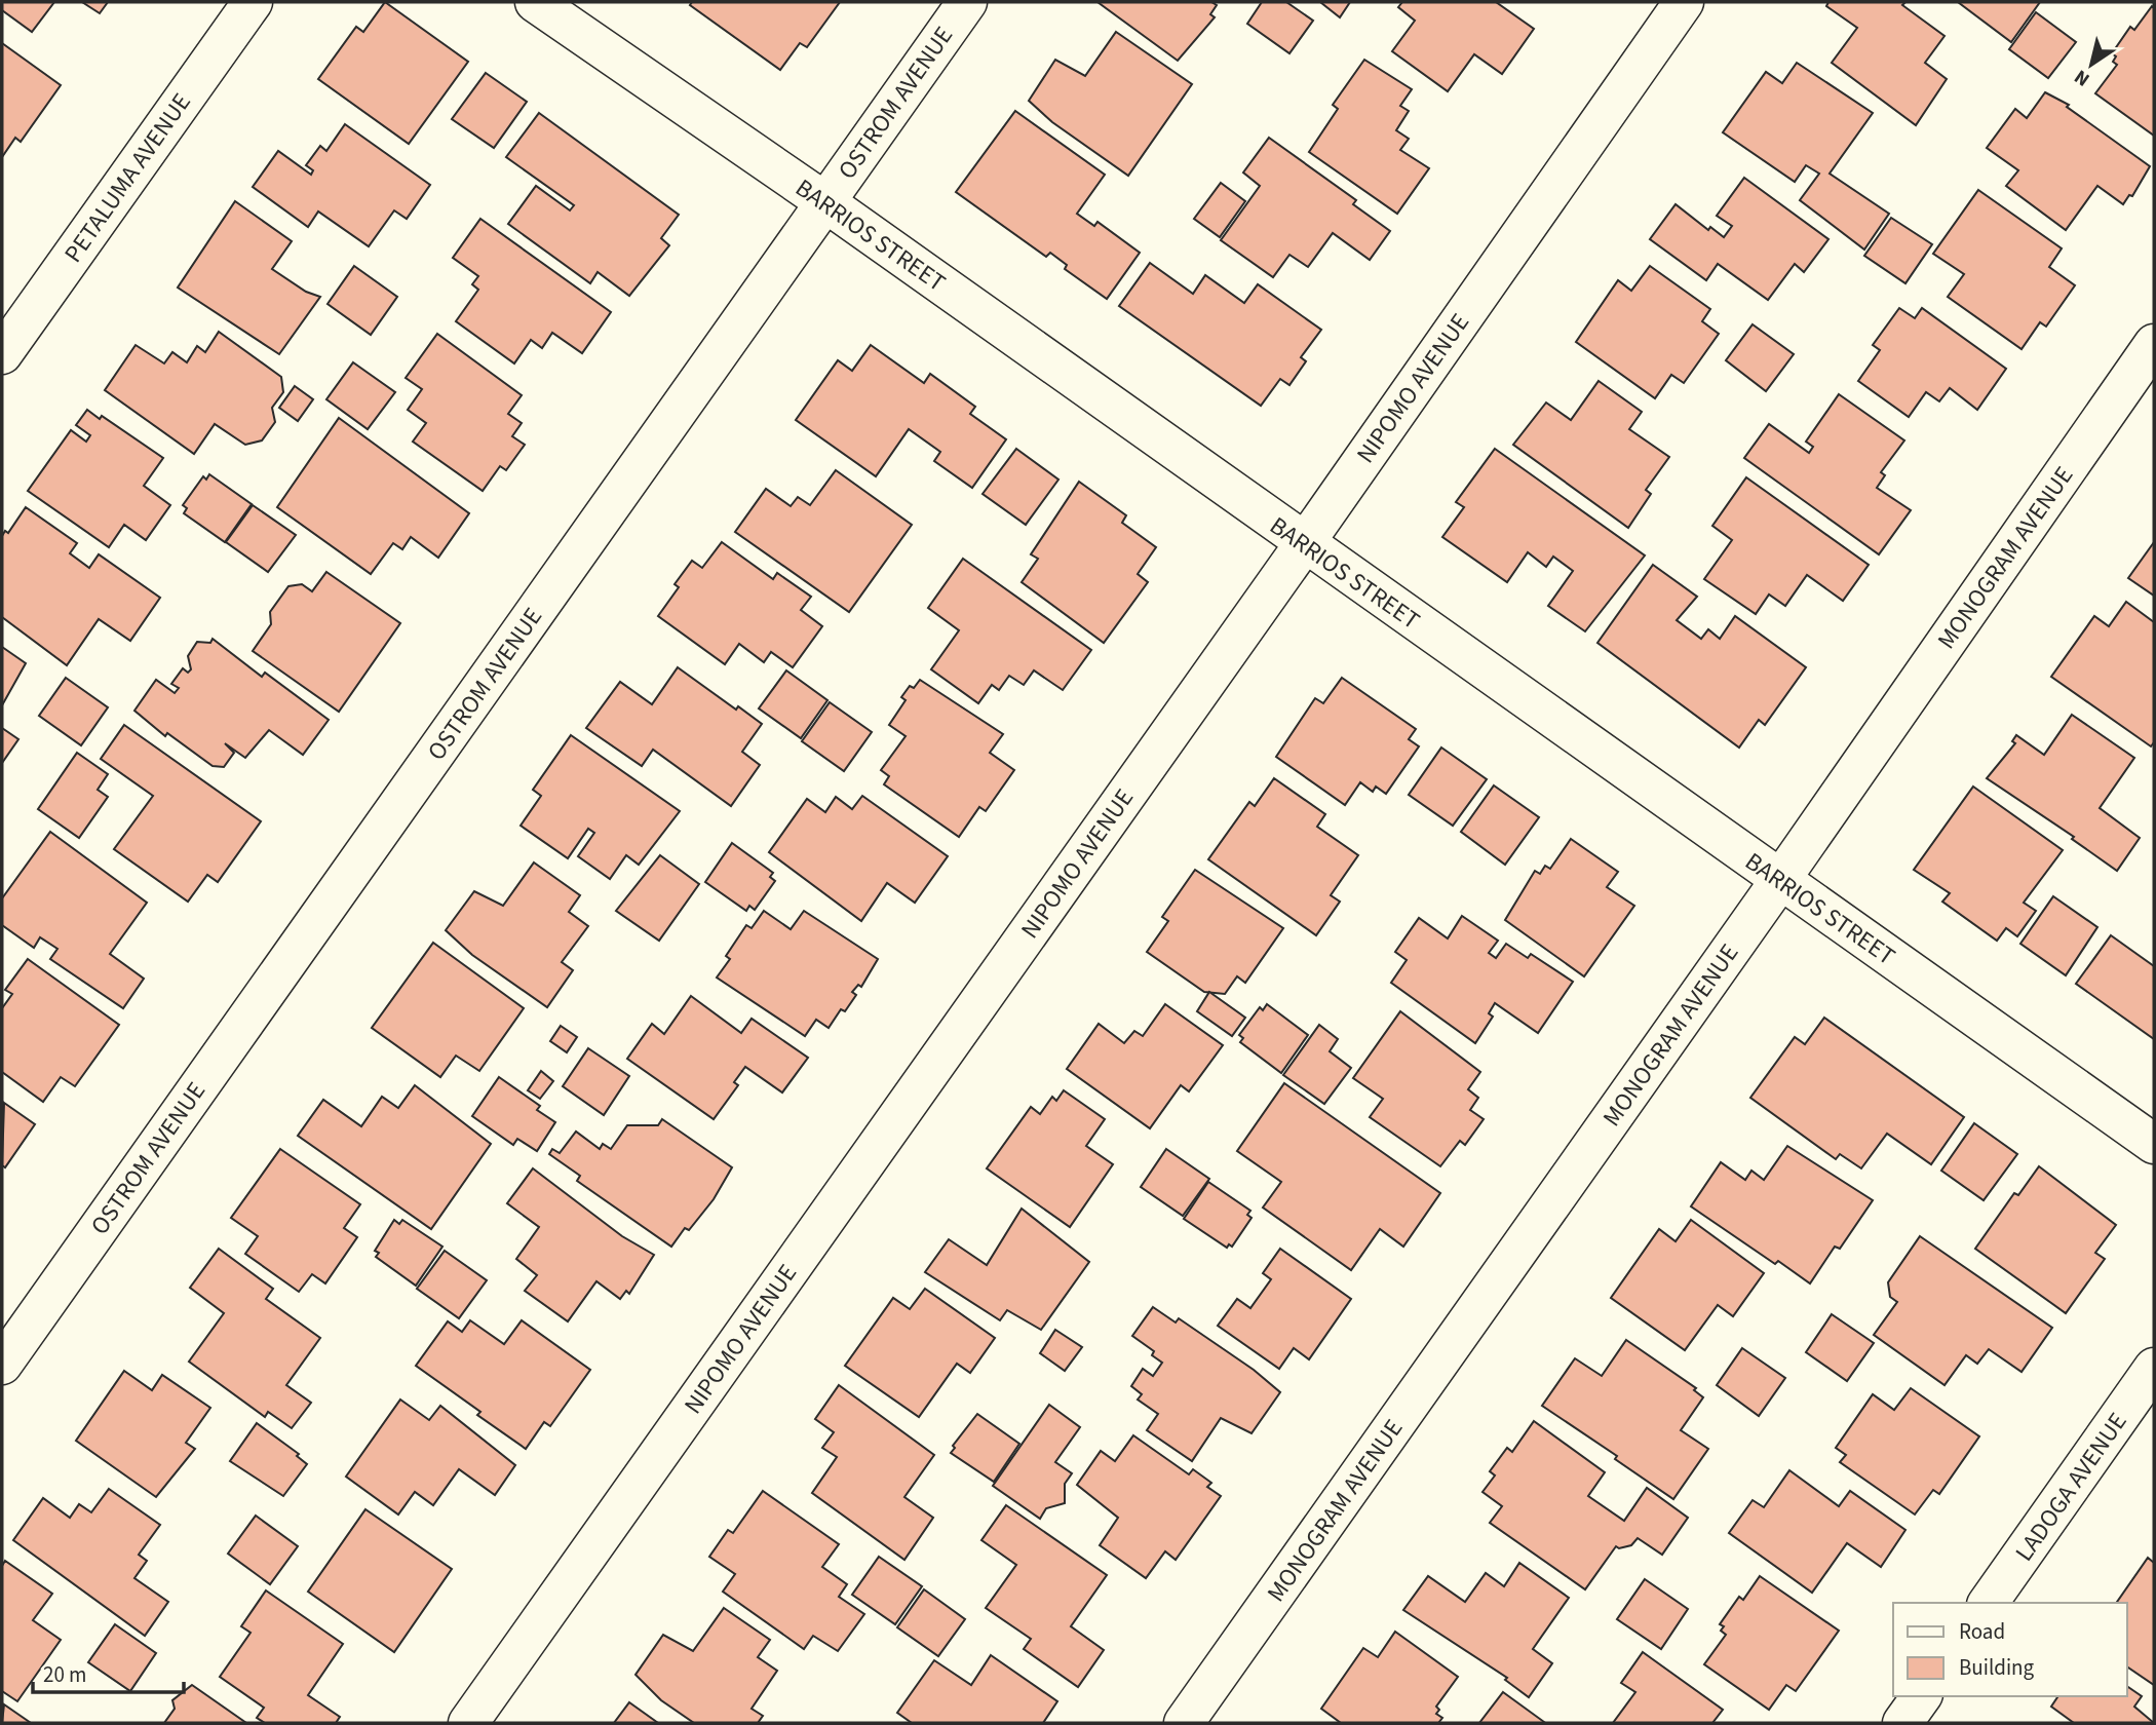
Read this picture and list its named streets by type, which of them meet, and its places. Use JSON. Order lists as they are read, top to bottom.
{
  "streets": {
    "street": [
      "OSTROM AVENUE",
      "PETALUMA AVENUE",
      "BARRIOS STREET",
      "NIPOMO AVENUE",
      "MONOGRAM AVENUE",
      "LADOGA AVENUE"
    ]
  },
  "crossings": [
    ["OSTROM AVENUE", "BARRIOS STREET"],
    ["BARRIOS STREET", "NIPOMO AVENUE"],
    ["BARRIOS STREET", "MONOGRAM AVENUE"]
  ],
  "legend": ["Road", "Building"],
  "scale_bar": "20 m",
  "north": "bottom left"
}
